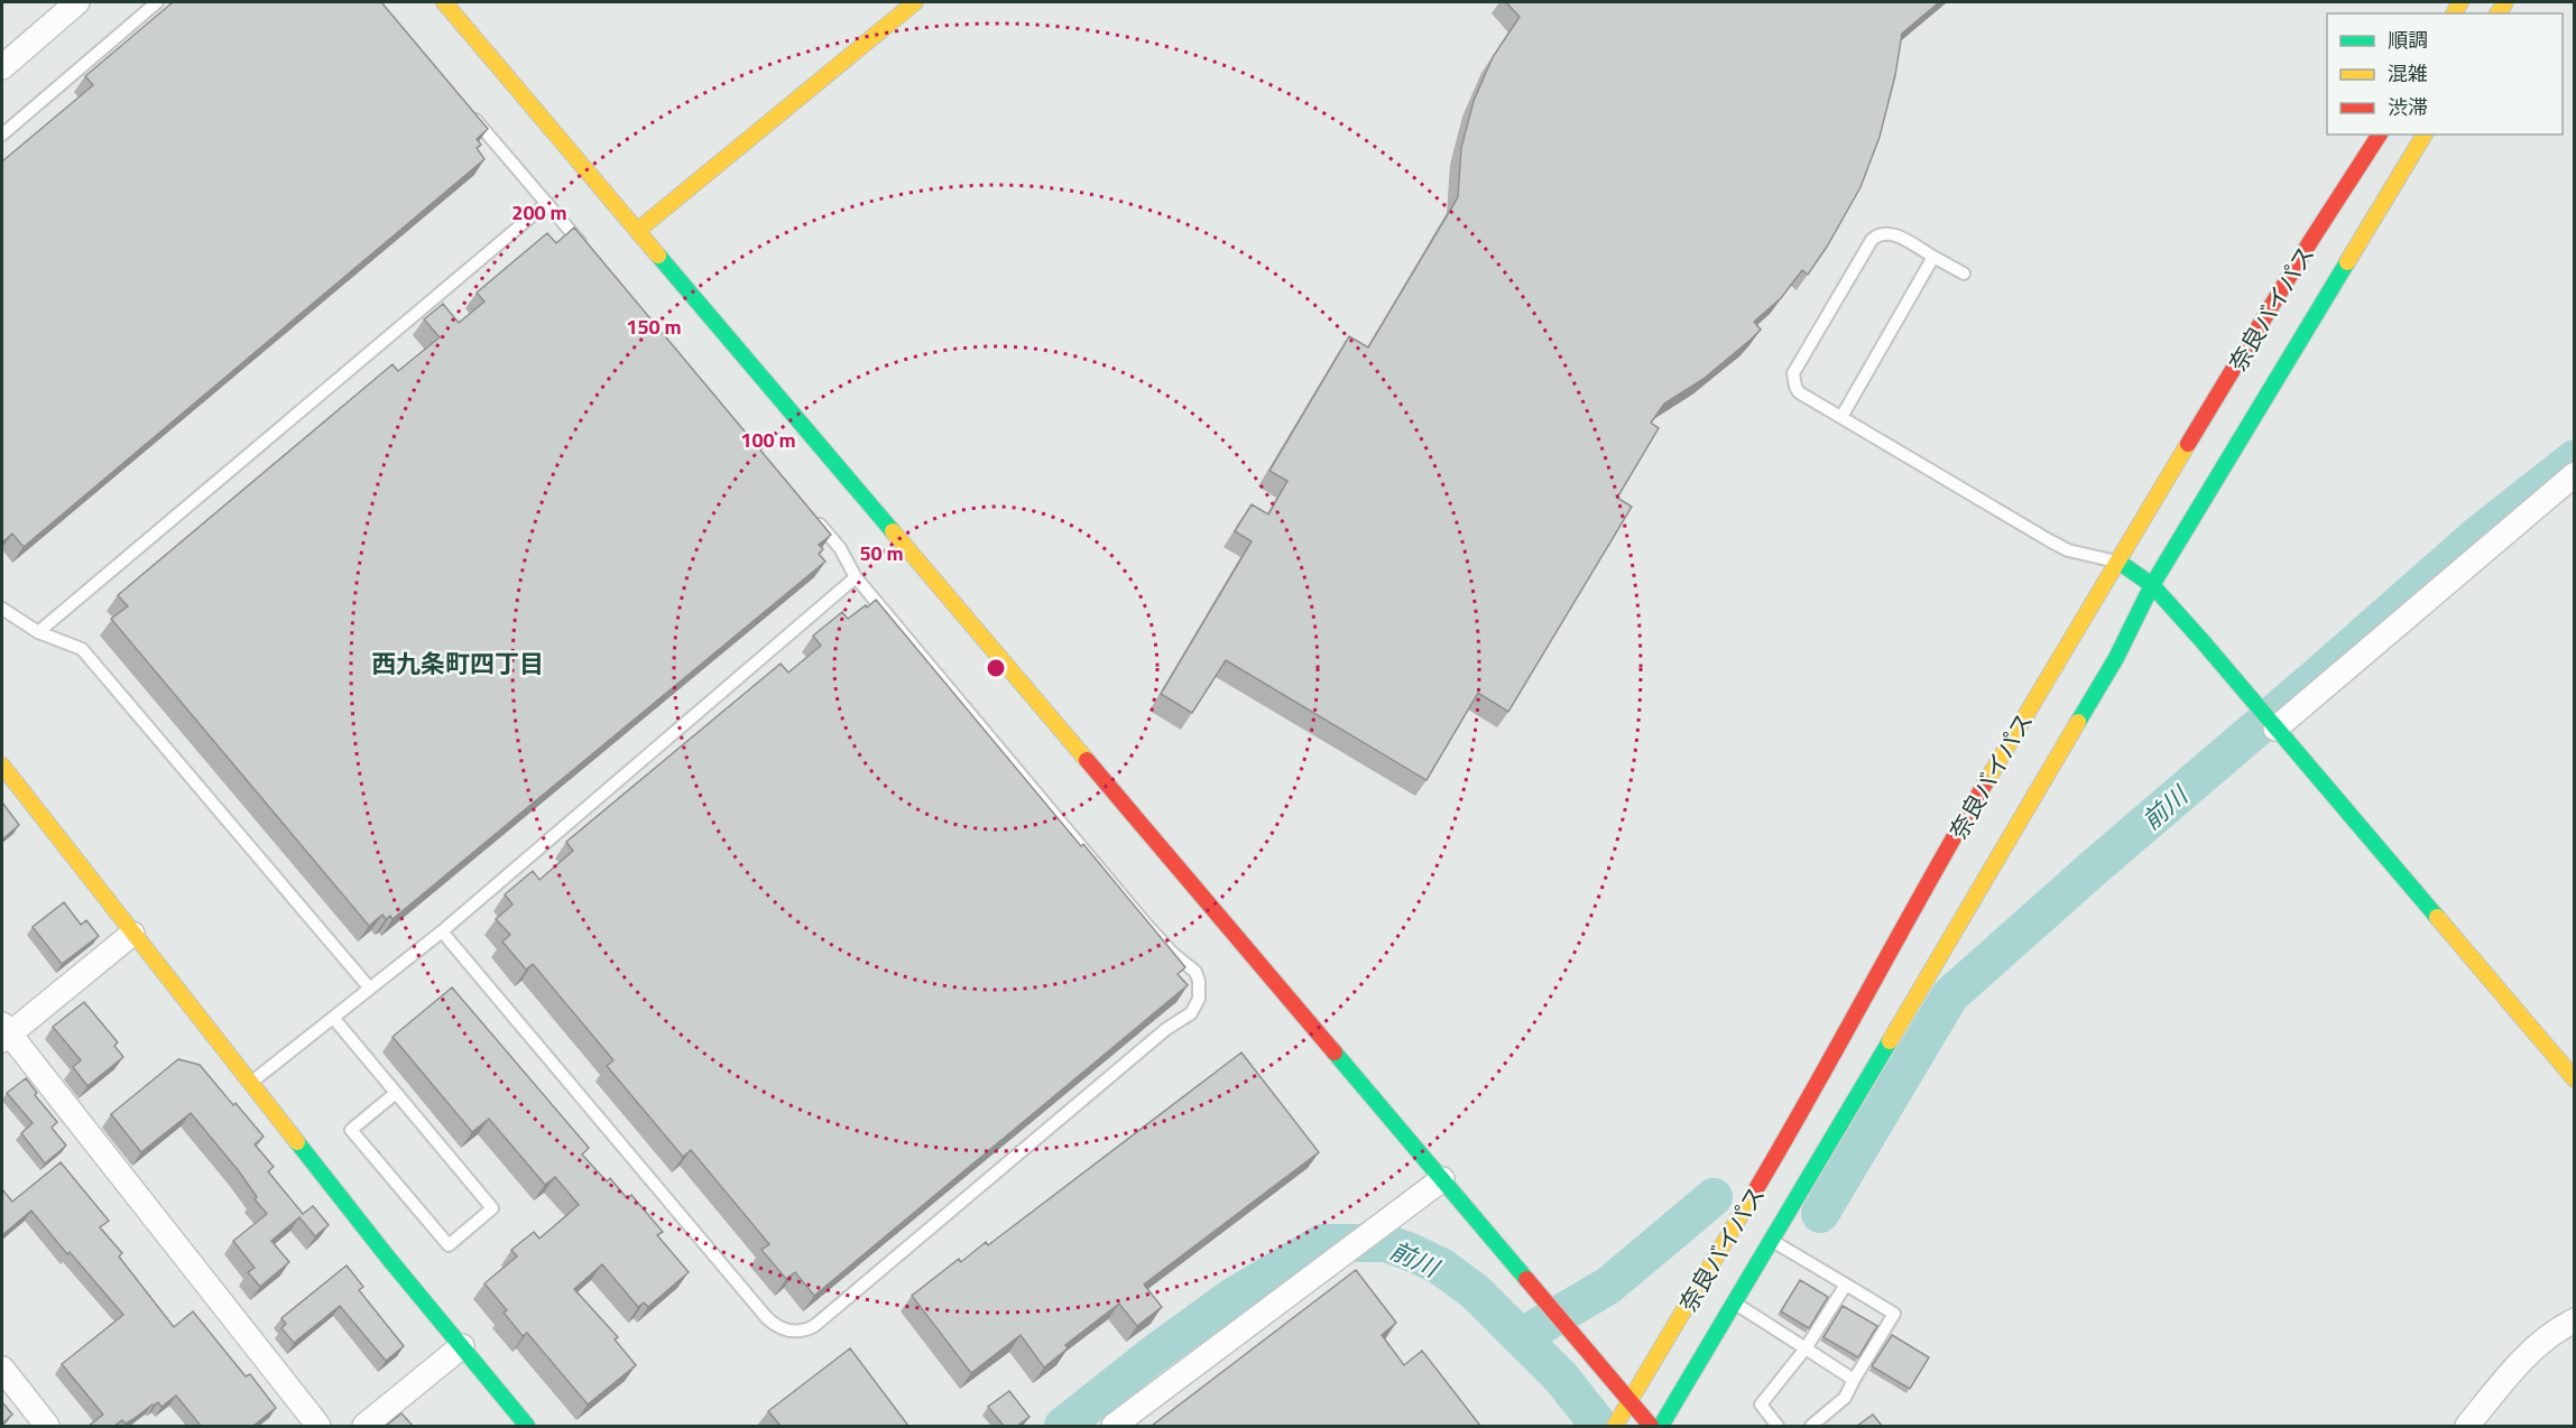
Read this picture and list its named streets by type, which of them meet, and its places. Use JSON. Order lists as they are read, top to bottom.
{
  "streets": {
    "main road": ["奈良バイパス"]
  },
  "districts": ["西九条町四丁目"],
  "water": ["前川"],
  "legend": ["順調", "混雑", "渋滞"],
  "rings": [
    "200 m",
    "150 m",
    "100 m",
    "50 m"
  ]
}
